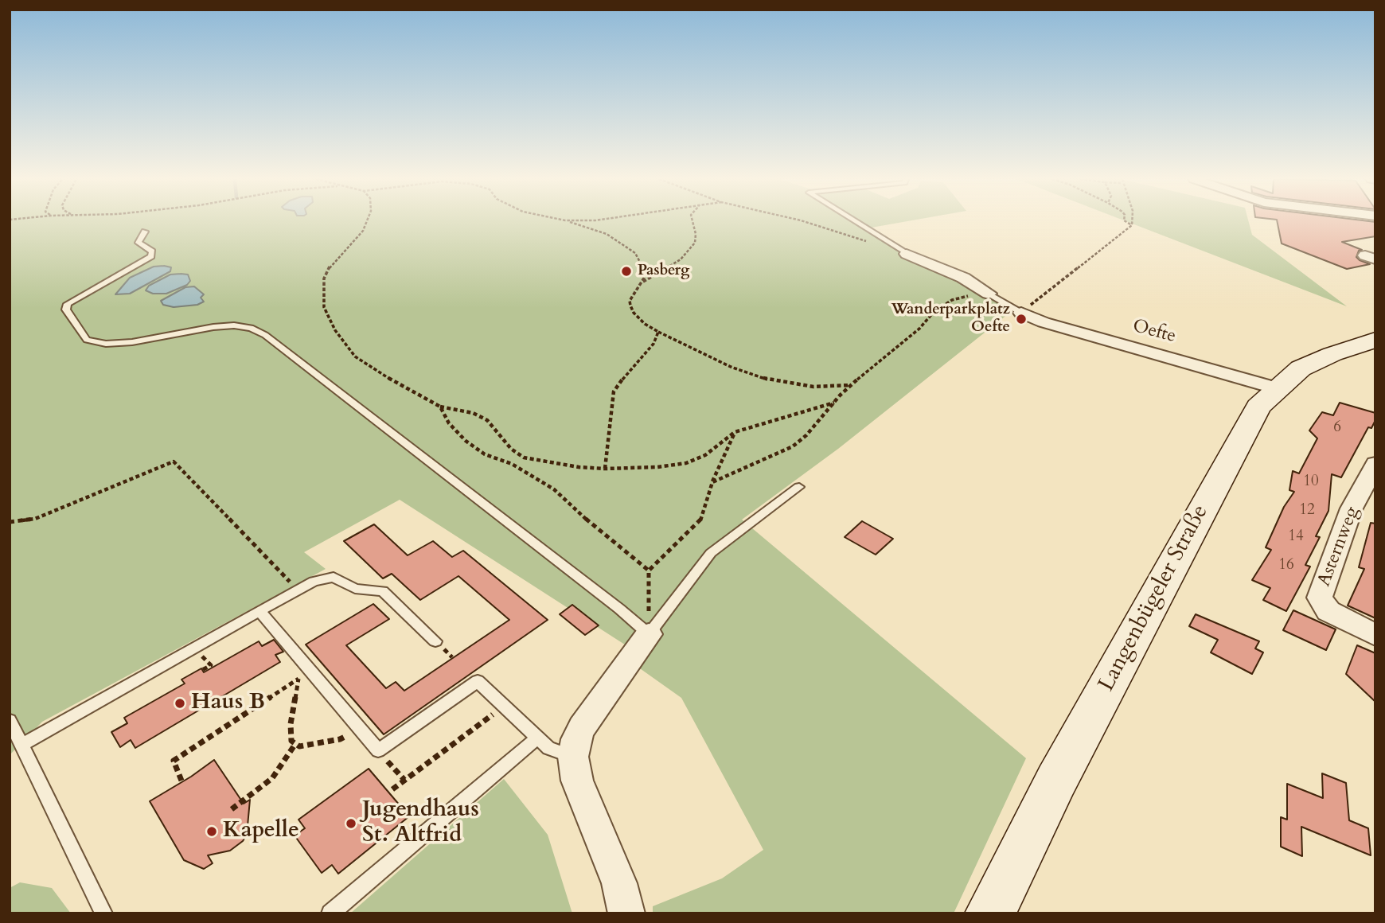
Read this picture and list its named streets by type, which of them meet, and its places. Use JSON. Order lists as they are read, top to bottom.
{
  "streets": {
    "main road": ["Langenbügeler Straße"],
    "street": ["Oefte", "Asternweg"]
  },
  "crossings": [
    ["Oefte", "Langenbügeler Straße"]
  ],
  "places": [
    "Pasberg",
    "Wanderparkplatz Oefte",
    "Haus B",
    "Jugendhaus St. Altfrid",
    "Kapelle"
  ],
  "house_numbers": [
    "6",
    "10",
    "12",
    "14",
    "16"
  ]
}
